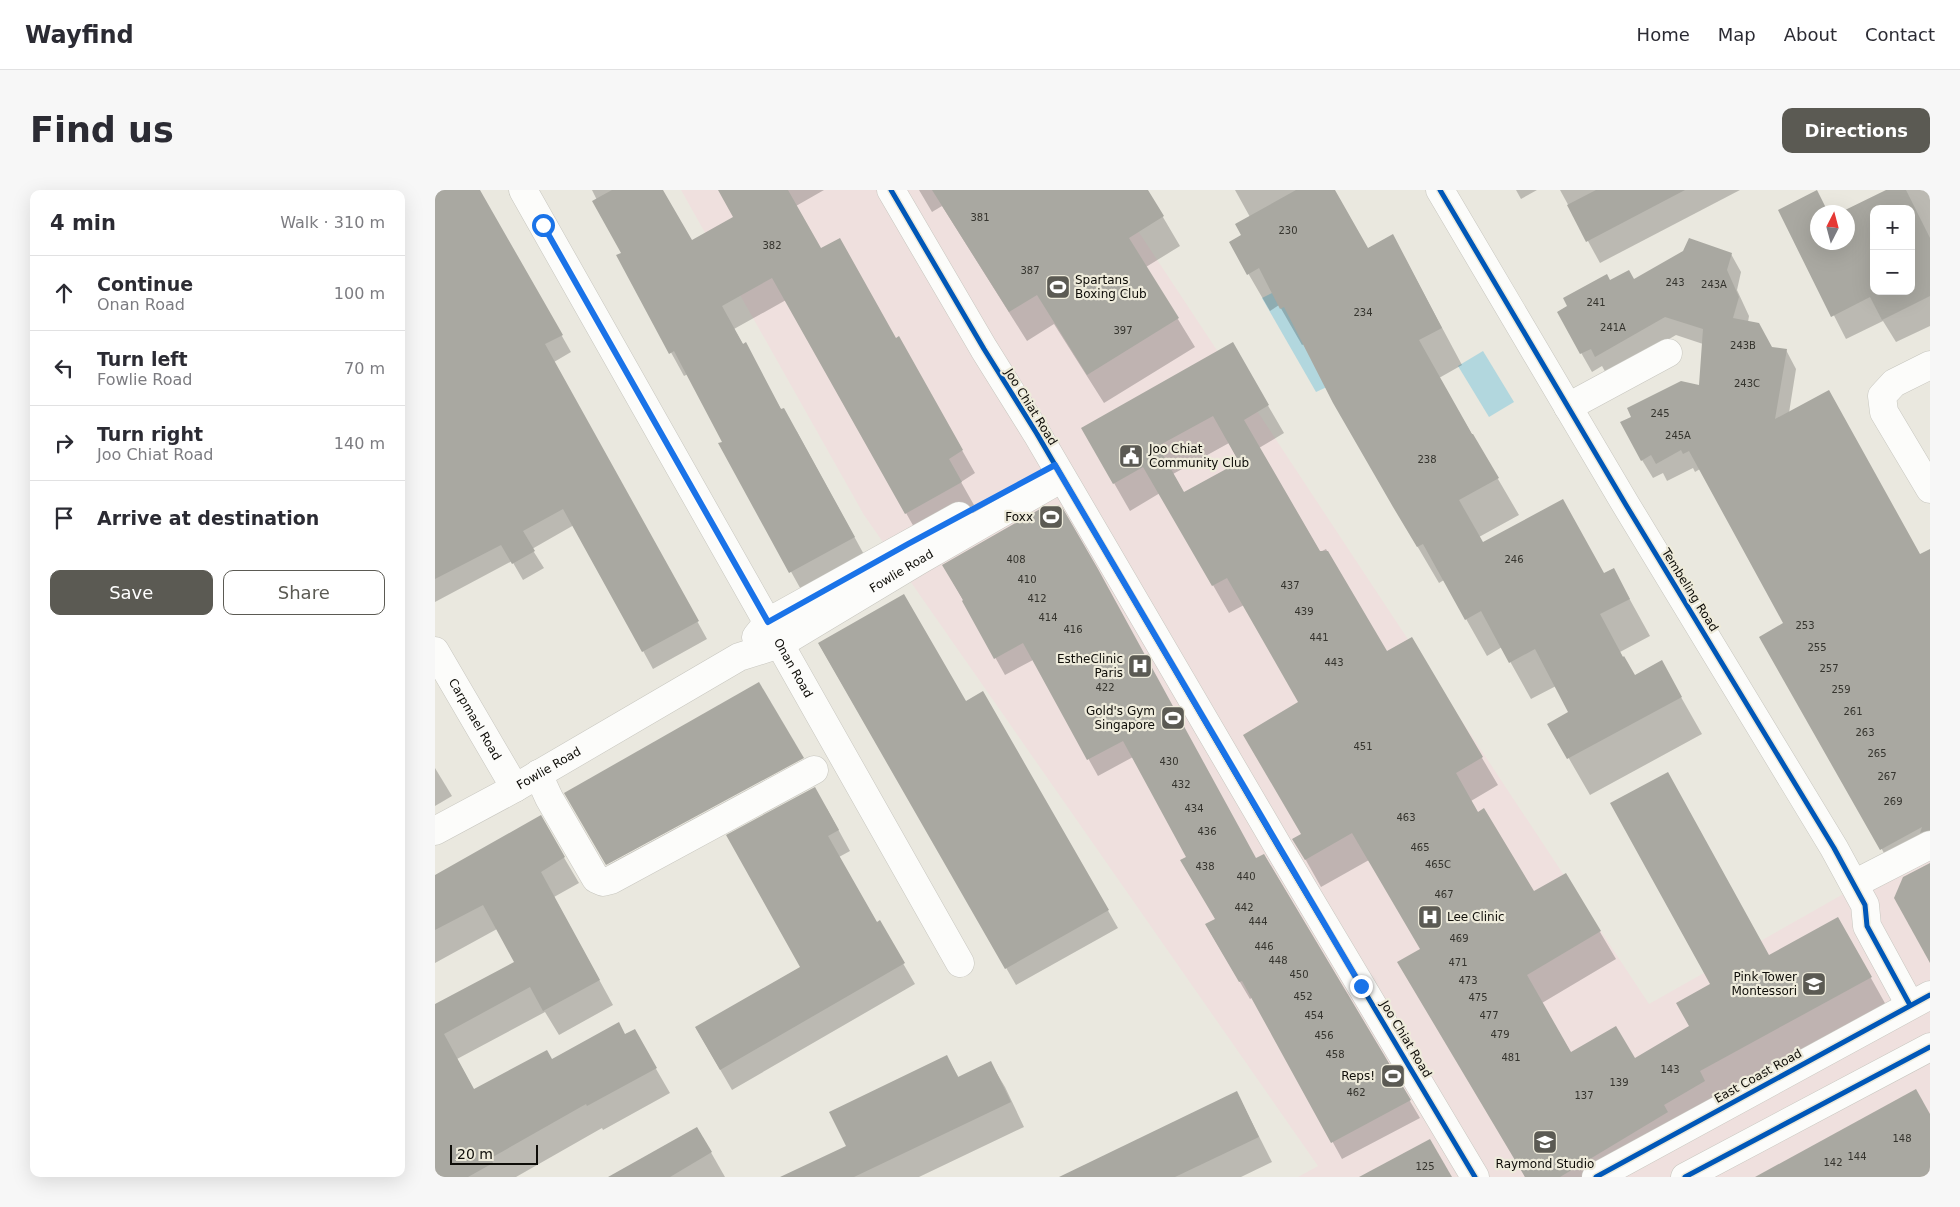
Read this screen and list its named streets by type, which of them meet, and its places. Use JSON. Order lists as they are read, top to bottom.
{
  "streets": {
    "street": [
      "Joo Chiat Road",
      "Fowlie Road",
      "Tembeling Road",
      "Onan Road",
      "Carpmael Road",
      "East Coast Road"
    ]
  },
  "crossings": [
    ["Joo Chiat Road", "Fowlie Road"],
    ["Fowlie Road", "Onan Road"],
    ["Fowlie Road", "Carpmael Road"],
    ["Tembeling Road", "East Coast Road"]
  ],
  "places": {
    "sports": [
      "Spartans Boxing Club",
      "Foxx",
      "Gold's Gym Singapore",
      "Reps!"
    ],
    "public building": ["Joo Chiat Community Club"],
    "hospital": ["EstheClinic Paris", "Lee Clinic"],
    "school or university": ["Pink Tower Montessori", "Raymond Studio"]
  },
  "house_numbers": [
    "381",
    "230",
    "382",
    "387",
    "243",
    "243A",
    "241",
    "234",
    "241A",
    "397",
    "243B",
    "243C",
    "245",
    "245A",
    "238",
    "408",
    "246",
    "410",
    "437",
    "412",
    "439",
    "414",
    "253",
    "416",
    "441",
    "255",
    "443",
    "257",
    "422",
    "259",
    "261",
    "263",
    "451",
    "265",
    "430",
    "267",
    "432",
    "269",
    "434",
    "463",
    "436",
    "465",
    "465C",
    "438",
    "440",
    "467",
    "442",
    "444",
    "469",
    "446",
    "448",
    "471",
    "450",
    "473",
    "452",
    "475",
    "454",
    "477",
    "479",
    "456",
    "458",
    "481",
    "143",
    "139",
    "462",
    "137",
    "148",
    "144",
    "142",
    "125"
  ],
  "scale_bar": "20 m",
  "north": "top",
  "page": {
    "header": "Wayfind",
    "nav": [
      "Home",
      "Map",
      "About",
      "Contact"
    ],
    "buttons": [
      "Directions",
      ["Save", "Share"]
    ],
    "title": "Find us",
    "heading": ["4 min", "Walk · 310 m"],
    "map_buttons": ["+", "−"],
    "list": [
      ["Continue", "Onan Road", "100 m"],
      ["Turn left", "Fowlie Road", "70 m"],
      ["Turn right", "Joo Chiat Road", "140 m"],
      "Arrive at destination"
    ],
    "scale": "20 m"
  }
}
